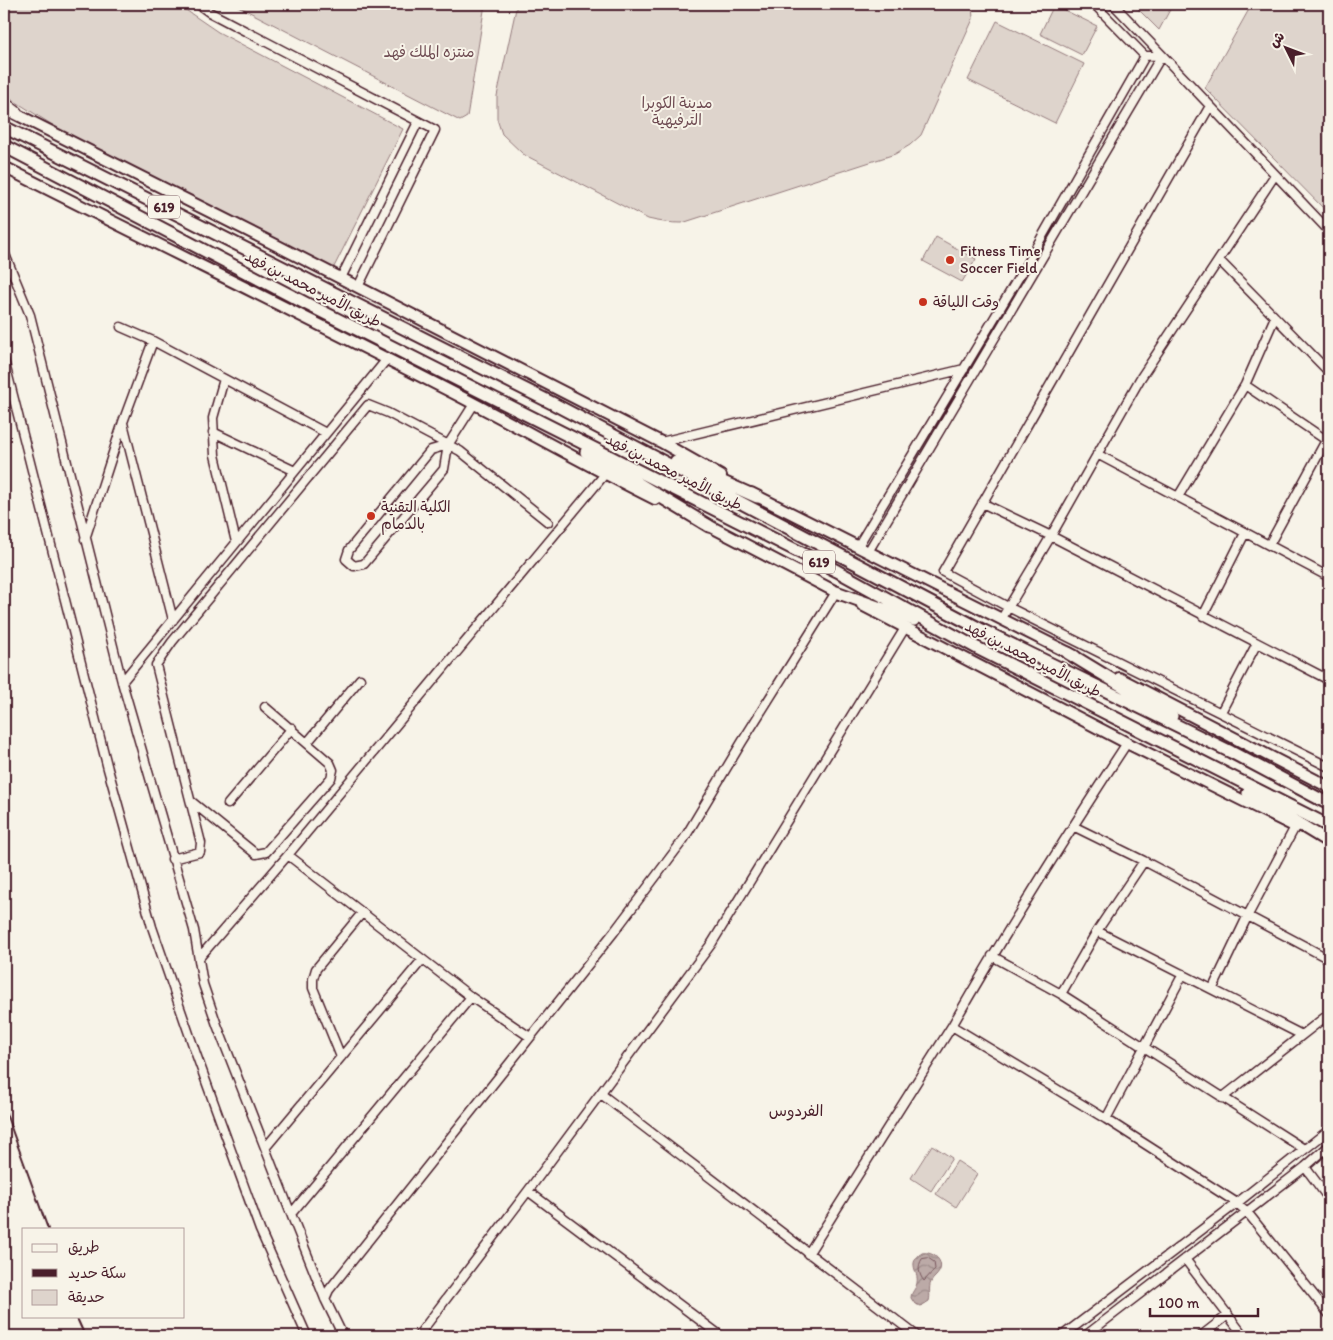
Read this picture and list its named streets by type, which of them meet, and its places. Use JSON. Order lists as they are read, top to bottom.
{
  "streets": {
    "highway": ["619", "طريق الأمير محمد بن فهد"]
  },
  "districts": ["الفردوس"],
  "parks": ["منتزه الملك فهد", "مدينة الكوبرا الترفيهية"],
  "places": ["Fitness Time Soccer Field", "وقت اللياقة", "الكلية التقنية بالدمام"],
  "legend": ["طريق", "سكة حديد", "حديقة"],
  "scale_bar": "100 m",
  "north": "top left"
}
